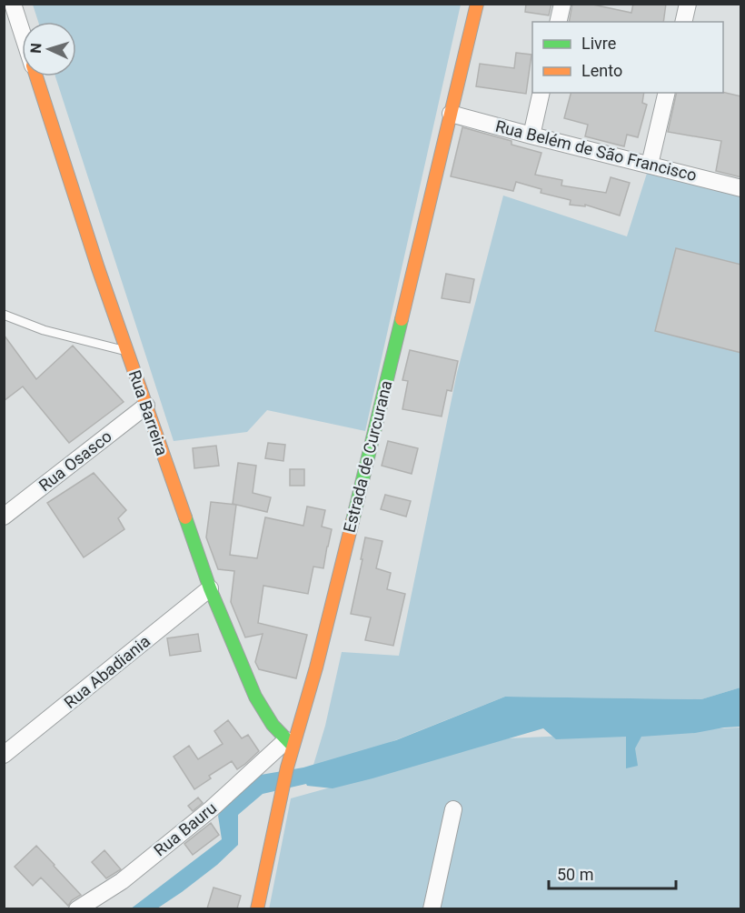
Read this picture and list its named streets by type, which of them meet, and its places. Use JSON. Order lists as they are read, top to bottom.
{
  "streets": {
    "main road": ["Rua Barreira", "Estrada de Curcurana"],
    "street": [
      "Rua Belém de São Francisco",
      "Rua Osasco",
      "Rua Abadiania",
      "Rua Bauru"
    ]
  },
  "crossings": [
    ["Rua Belém de São Francisco", "Estrada de Curcurana"],
    ["Rua Barreira", "Estrada de Curcurana"],
    ["Rua Barreira", "Rua Osasco"],
    ["Rua Barreira", "Rua Abadiania"],
    ["Rua Barreira", "Rua Bauru"],
    ["Estrada de Curcurana", "Rua Bauru"]
  ],
  "legend": ["Livre", "Lento"],
  "scale_bar": "50 m",
  "north": "left"
}
